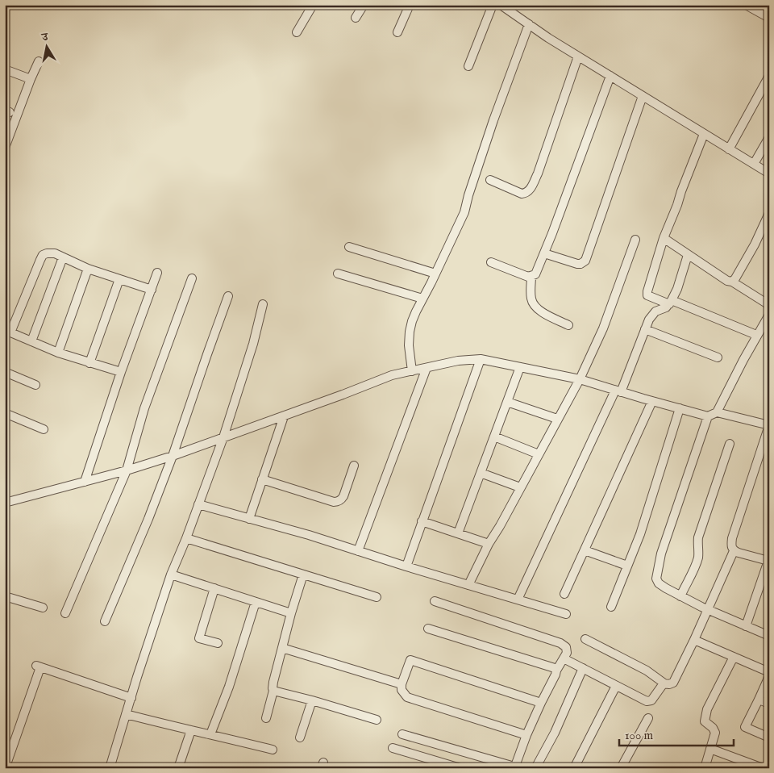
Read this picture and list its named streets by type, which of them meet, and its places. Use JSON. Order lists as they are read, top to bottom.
{
  "scale_bar": "100 m",
  "north": "top"
}
